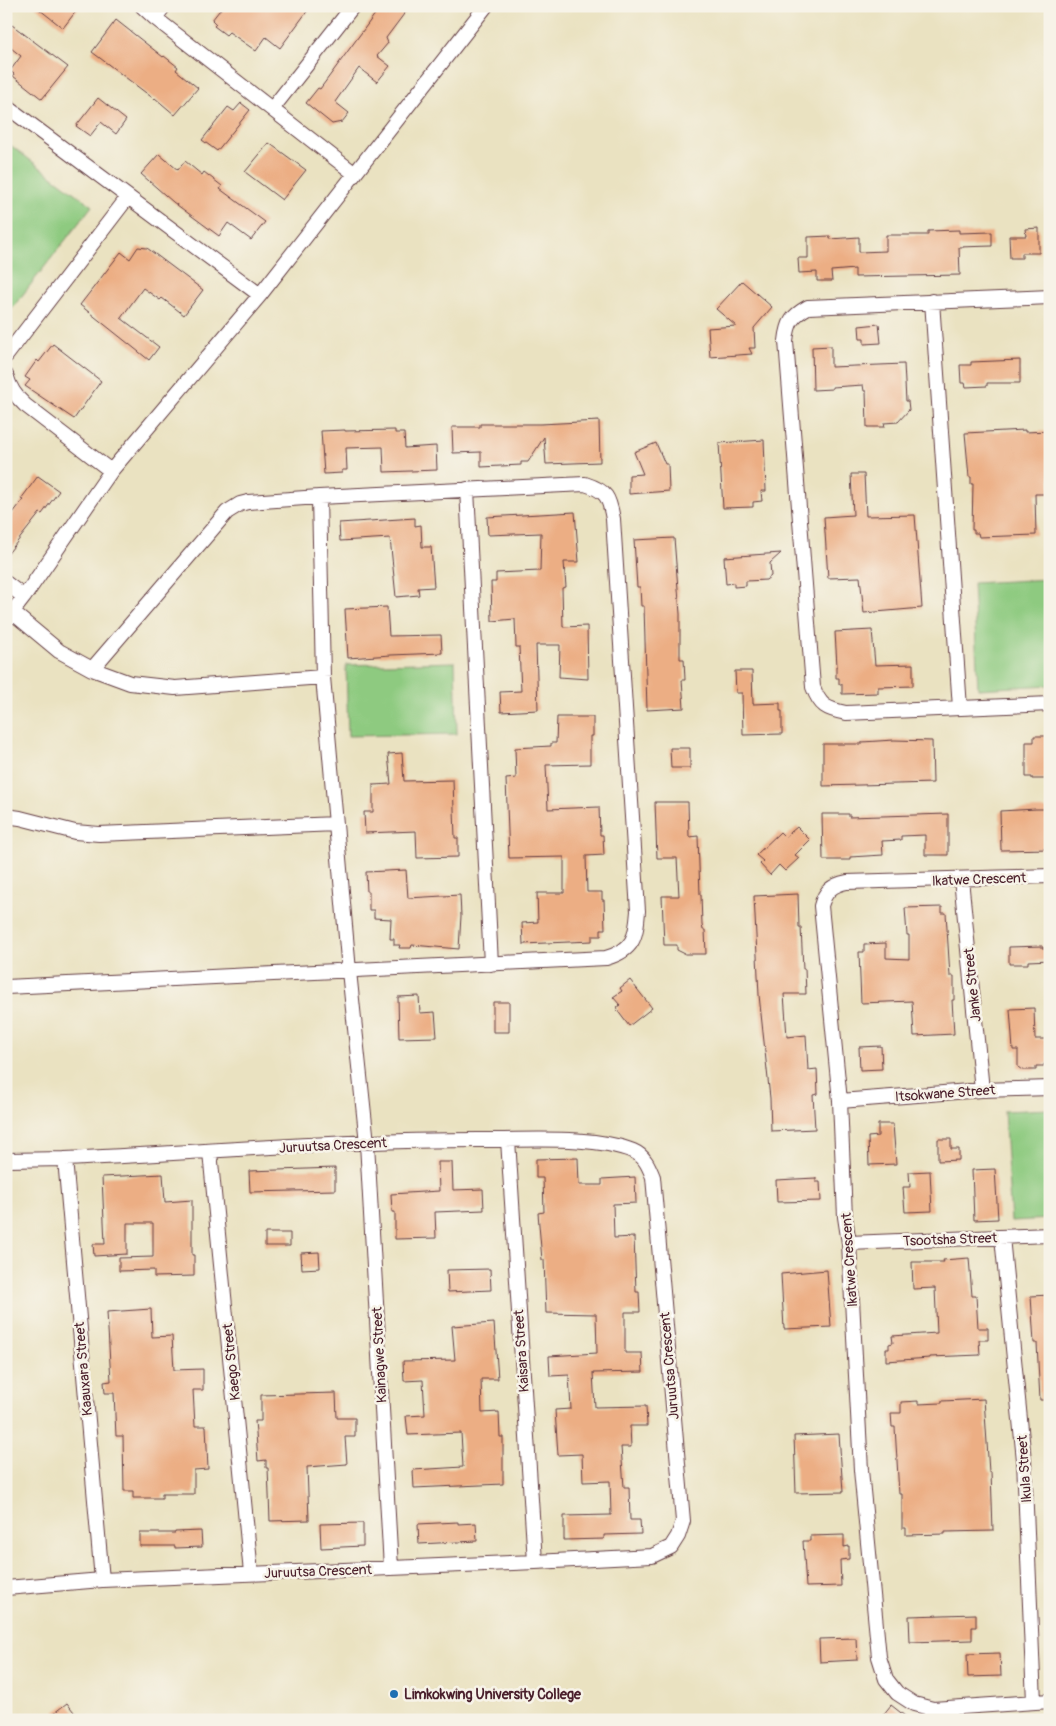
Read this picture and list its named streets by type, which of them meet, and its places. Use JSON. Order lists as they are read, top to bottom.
{
  "streets": {
    "street": [
      "Ikatwe Crescent",
      "Janke Street",
      "Itsokwane Street",
      "Juruutsa Crescent",
      "Tsootsha Street",
      "Kaisara Street",
      "Kainagwe Street",
      "Kaego Street",
      "Kaauxara Street",
      "Ikula Street"
    ]
  },
  "crossings": [
    ["Ikatwe Crescent", "Janke Street"],
    ["Ikatwe Crescent", "Itsokwane Street"],
    ["Ikatwe Crescent", "Tsootsha Street"],
    ["Ikatwe Crescent", "Ikula Street"],
    ["Janke Street", "Itsokwane Street"],
    ["Juruutsa Crescent", "Kaisara Street"],
    ["Juruutsa Crescent", "Kainagwe Street"],
    ["Juruutsa Crescent", "Kaego Street"],
    ["Juruutsa Crescent", "Kaauxara Street"],
    ["Tsootsha Street", "Ikula Street"]
  ],
  "places": ["Limkokwing University College"]
}
